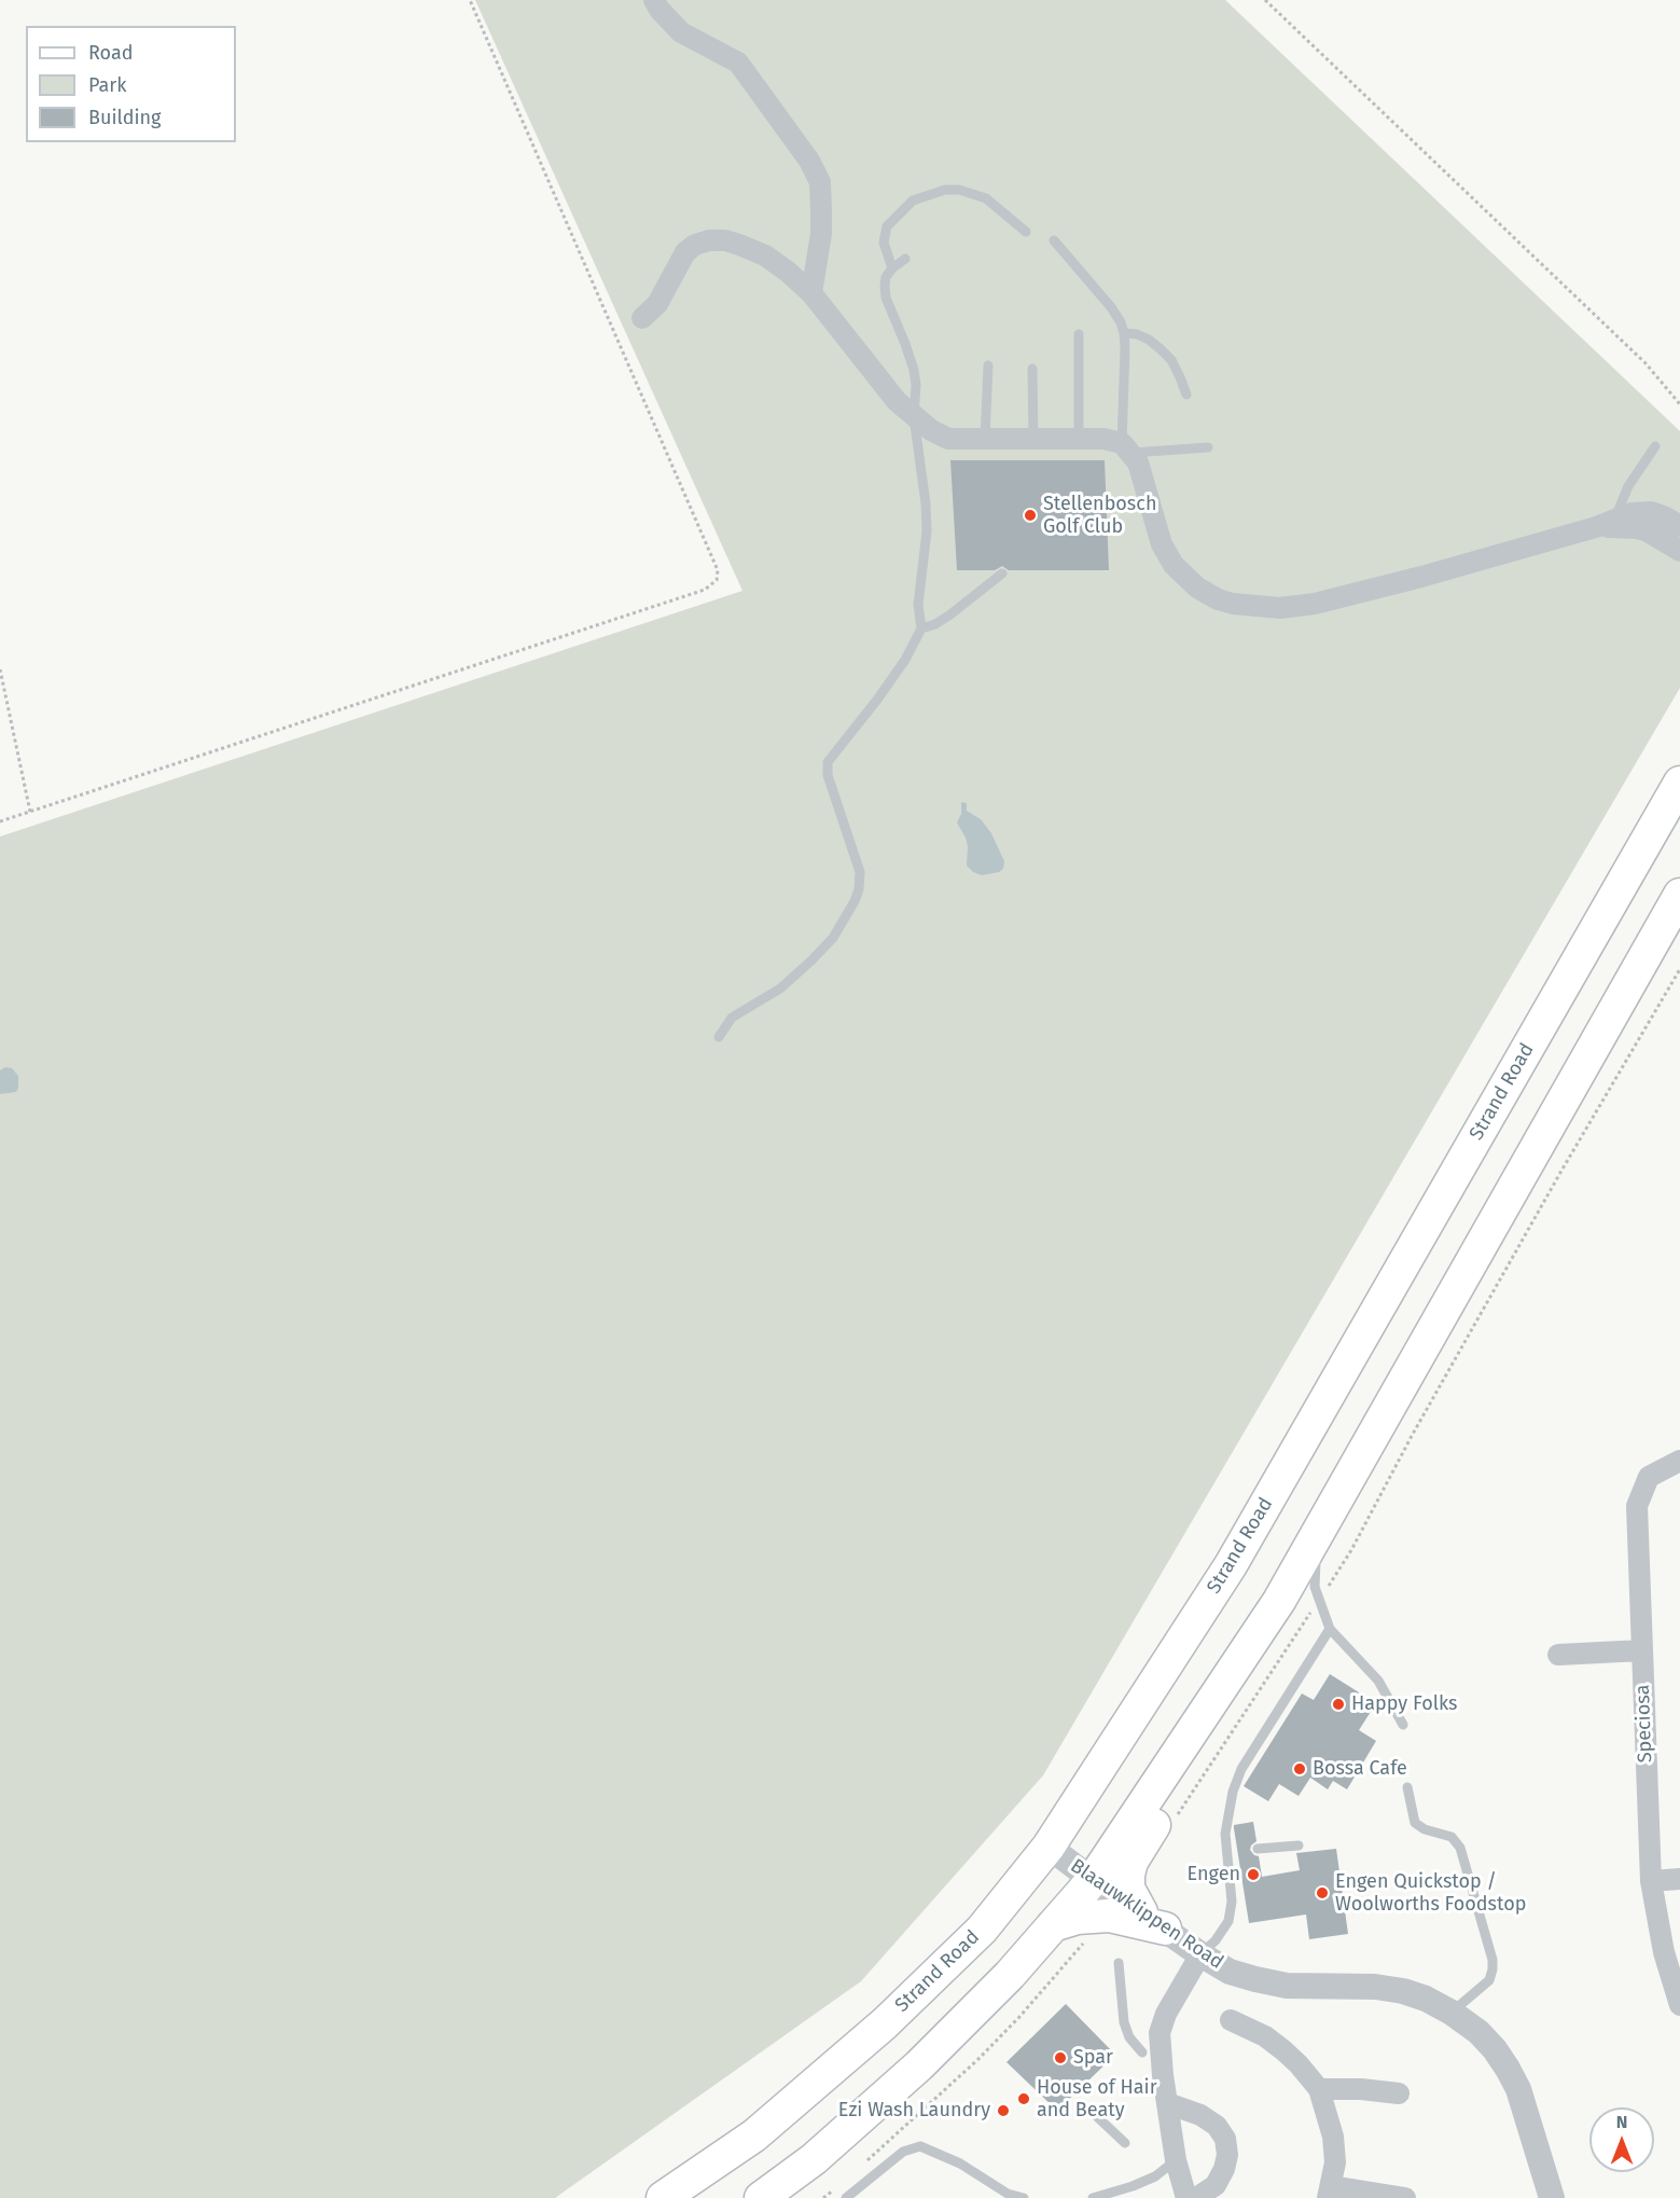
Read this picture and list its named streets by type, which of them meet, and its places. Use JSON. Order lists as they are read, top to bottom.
{
  "streets": {
    "main road": ["Strand Road"],
    "street": ["Speciosa", "Blaauwklippen Road"]
  },
  "crossings": [
    ["Strand Road", "Blaauwklippen Road"]
  ],
  "places": [
    "Stellenbosch Golf Club",
    "Happy Folks",
    "Bossa Cafe",
    "Engen",
    "Engen Quickstop / Woolworths Foodstop",
    "Spar",
    "House of Hair and Beaty",
    "Ezi Wash Laundry"
  ],
  "legend": ["Road", "Park", "Building"],
  "north": "top"
}
